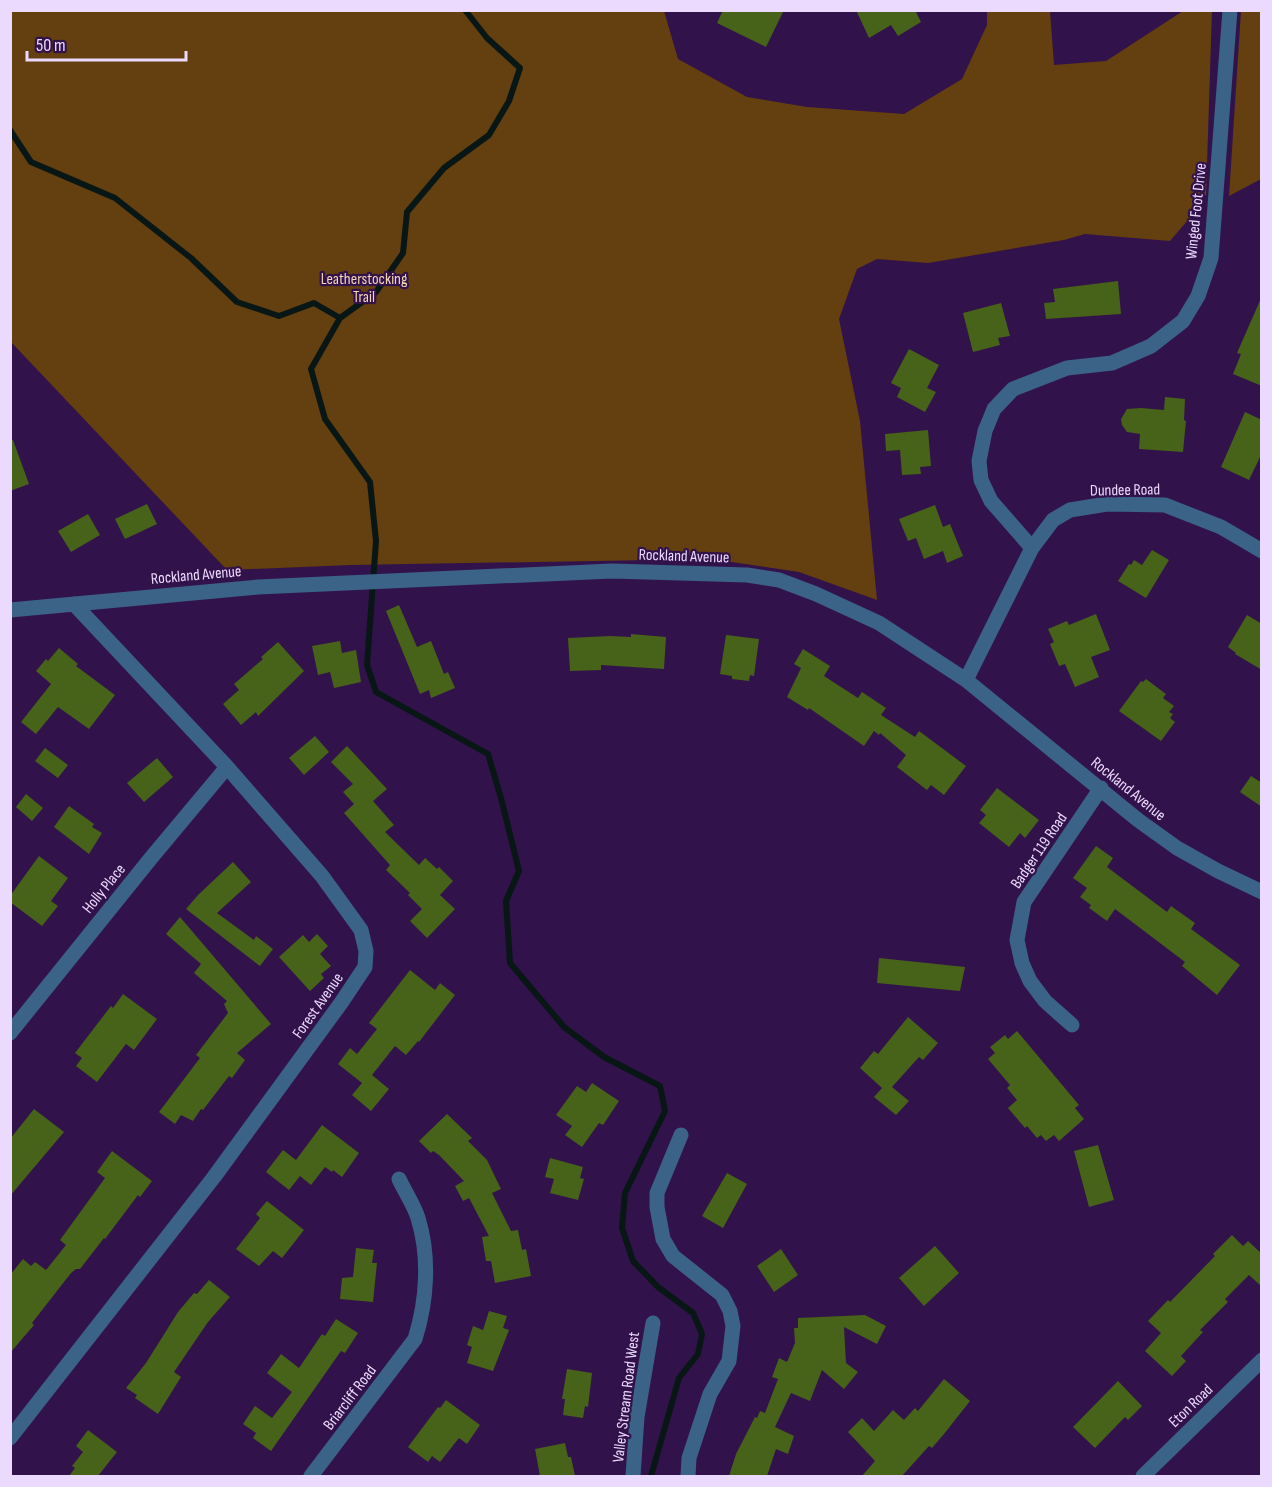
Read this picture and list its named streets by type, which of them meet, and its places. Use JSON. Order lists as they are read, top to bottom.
{
  "streets": {
    "street": [
      "Winged Foot Drive",
      "Dundee Road",
      "Rockland Avenue",
      "Badger 119 Road",
      "Holly Place",
      "Forest Avenue",
      "Briarcliff Road",
      "Valley Stream Road West",
      "Eton Road"
    ]
  },
  "crossings": [
    ["Winged Foot Drive", "Dundee Road"],
    ["Rockland Avenue", "Badger 119 Road"],
    ["Rockland Avenue", "Forest Avenue"],
    ["Holly Place", "Forest Avenue"]
  ],
  "parks": ["Leatherstocking Trail"],
  "scale_bar": "50 m"
}
